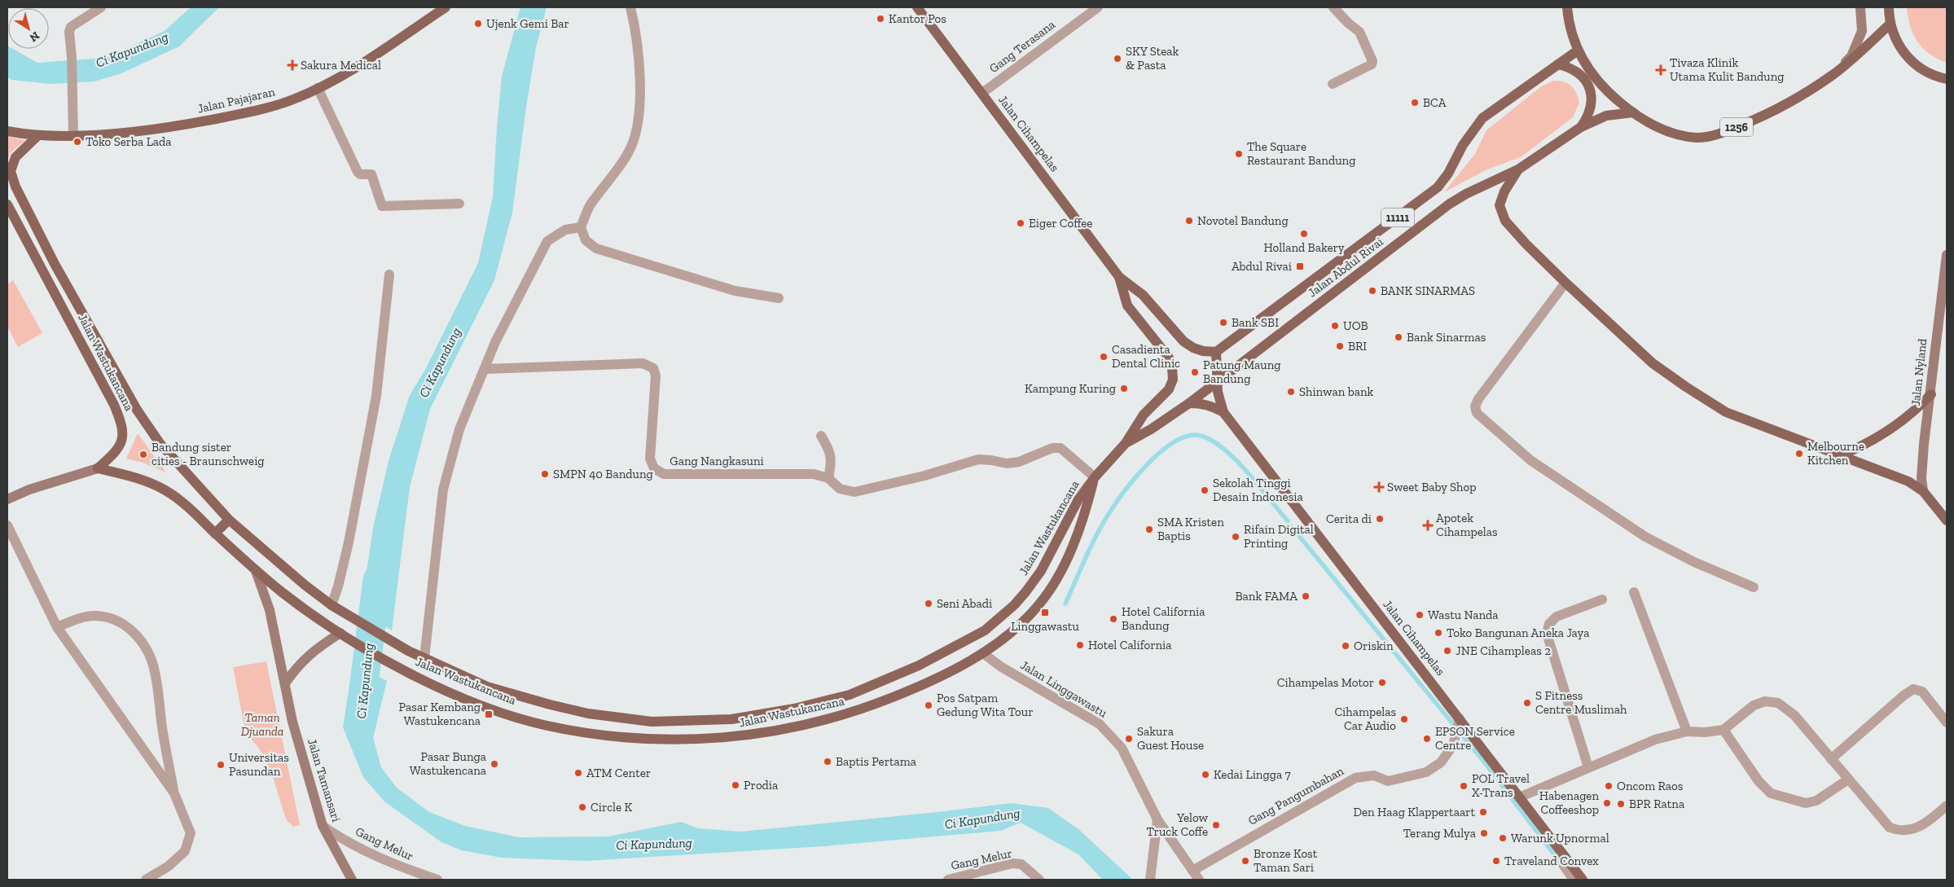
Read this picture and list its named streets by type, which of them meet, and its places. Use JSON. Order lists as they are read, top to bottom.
{
  "streets": {
    "main road": [
      "Jalan Pajajaran",
      "1256",
      "Jalan Cihampelas",
      "11111",
      "Jalan Abdul Rivai",
      "Jalan Wastukancana",
      "Jalan Nyland",
      "Jalan Tamansari"
    ],
    "street": [
      "Gang Terasana",
      "Gang Nangkasuni",
      "Jalan Linggawastu",
      "Gang Pangumbahan",
      "Gang Melur"
    ]
  },
  "crossings": [
    ["Gang Terasana", "Jalan Cihampelas"],
    ["Jalan Pajajaran", "Jalan Wastukancana"],
    ["1256", "Jalan Abdul Rivai"],
    ["Jalan Cihampelas", "Jalan Abdul Rivai"],
    ["Jalan Cihampelas", "Jalan Wastukancana"],
    ["Jalan Cihampelas", "Gang Pangumbahan"],
    ["11111", "Jalan Abdul Rivai"],
    ["Jalan Abdul Rivai", "Jalan Wastukancana"],
    ["Jalan Wastukancana", "Gang Nangkasuni"],
    ["Jalan Wastukancana", "Jalan Linggawastu"],
    ["Jalan Wastukancana", "Jalan Tamansari"],
    ["Jalan Linggawastu", "Gang Pangumbahan"],
    ["Jalan Tamansari", "Gang Melur"]
  ],
  "water": ["Ci Kapundung"],
  "parks": ["Taman Djuanda"],
  "places": {
    "other": [
      "Kantor Pos",
      "Ujenk Gemi Bar",
      "SKY Steak & Pasta",
      "BCA",
      "Toko Serba Lada",
      "The Square Restaurant Bandung",
      "Novotel Bandung",
      "Eiger Coffee",
      "Holland Bakery",
      "BANK SINARMAS",
      "Bank SBI",
      "UOB",
      "Bank Sinarmas",
      "BRI",
      "Casadienta Dental Clinic",
      "Patung Maung Bandung",
      "Kampung Kuring",
      "Shinwan bank",
      "Melbourne Kitchen",
      "Bandung sister cities - Braunschweig",
      "SMPN 40 Bandung",
      "Sekolah Tinggi Desain Indonesia",
      "Cerita di",
      "SMA Kristen Baptis",
      "Rifain Digital Printing",
      "Bank FAMA",
      "Seni Abadi",
      "Wastu Nanda",
      "Hotel California Bandung",
      "Toko Bangunan Aneka Jaya",
      "Hotel California",
      "Oriskin",
      "JNE Cihampleas 2",
      "Cihampelas Motor",
      "S Fitness Centre Muslimah",
      "Pos Satpam Gedung Wita Tour",
      "Cihampelas Car Audio",
      "Sakura Guest House",
      "EPSON Service Centre",
      "Baptis Pertama",
      "Pasar Bunga Wastukencana",
      "Universitas Pasundan",
      "ATM Center",
      "Kedai Lingga 7",
      "Prodia",
      "POL Travel X-Trans",
      "Oncom Raos",
      "Habenagen Coffeeshop",
      "BPR Ratna",
      "Circle K",
      "Den Haag Klappertaart",
      "Yelow Truck Coffe",
      "Terang Mulya",
      "Warunk Upnormal",
      "Bronze Kost Taman Sari",
      "Traveland Convex"
    ],
    "health": [
      "Sakura Medical",
      "Tivaza Klinik Utama Kulit Bandung",
      "Sweet Baby Shop",
      "Apotek Cihampelas"
    ],
    "transit": ["Abdul Rivai", "Linggawastu", "Pasar Kembang Wastukencana"]
  },
  "north": "bottom right"
}
